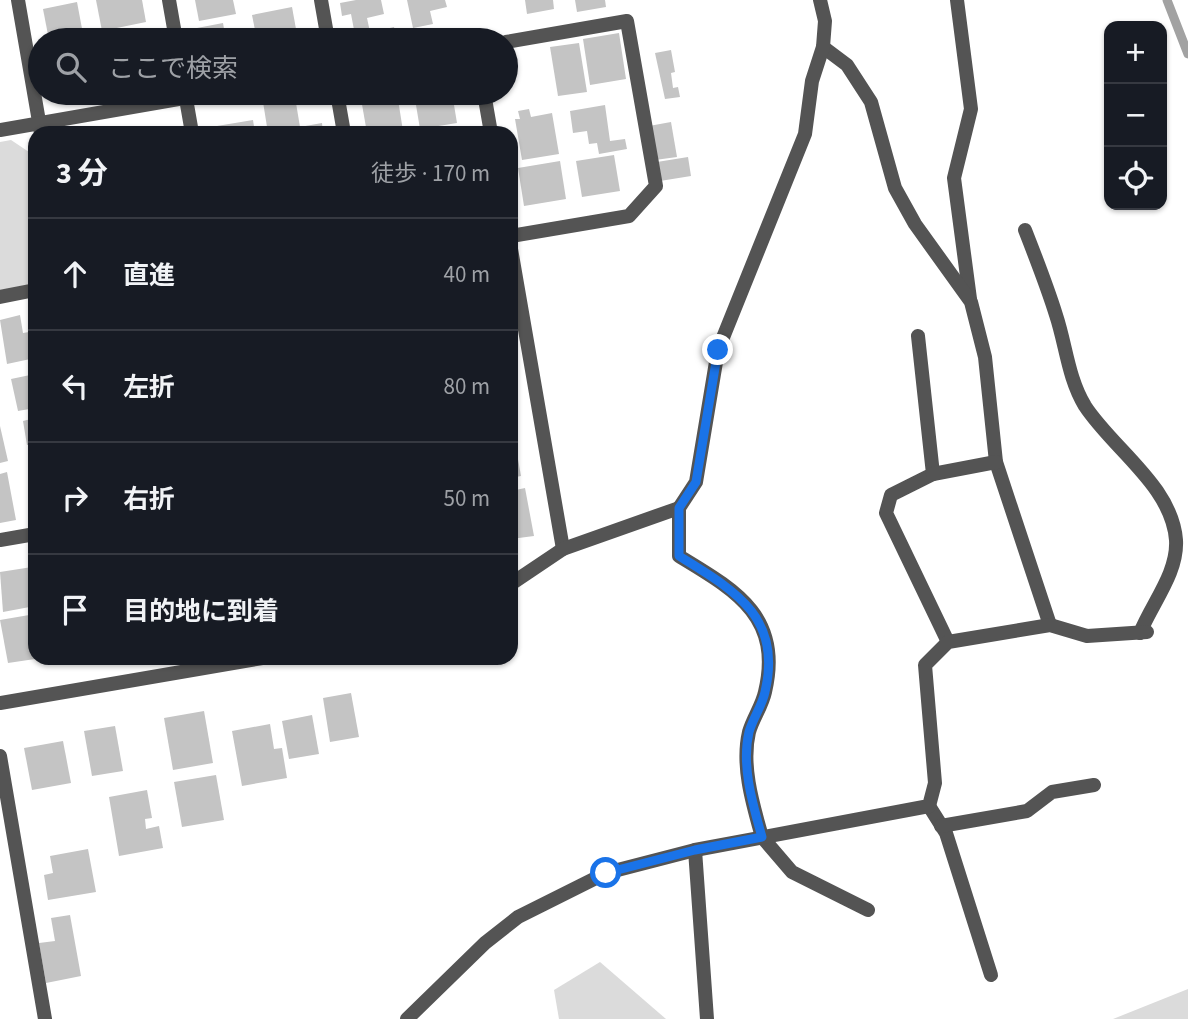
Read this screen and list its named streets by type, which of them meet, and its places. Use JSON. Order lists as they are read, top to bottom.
{
  "page": {
    "map_buttons": ["+", "−"],
    "search": "ここで検索",
    "heading": ["3 分", "徒歩 · 170 m"],
    "list": [
      ["直進", "40 m"],
      ["左折", "80 m"],
      ["右折", "50 m"],
      "目的地に到着"
    ]
  }
}
